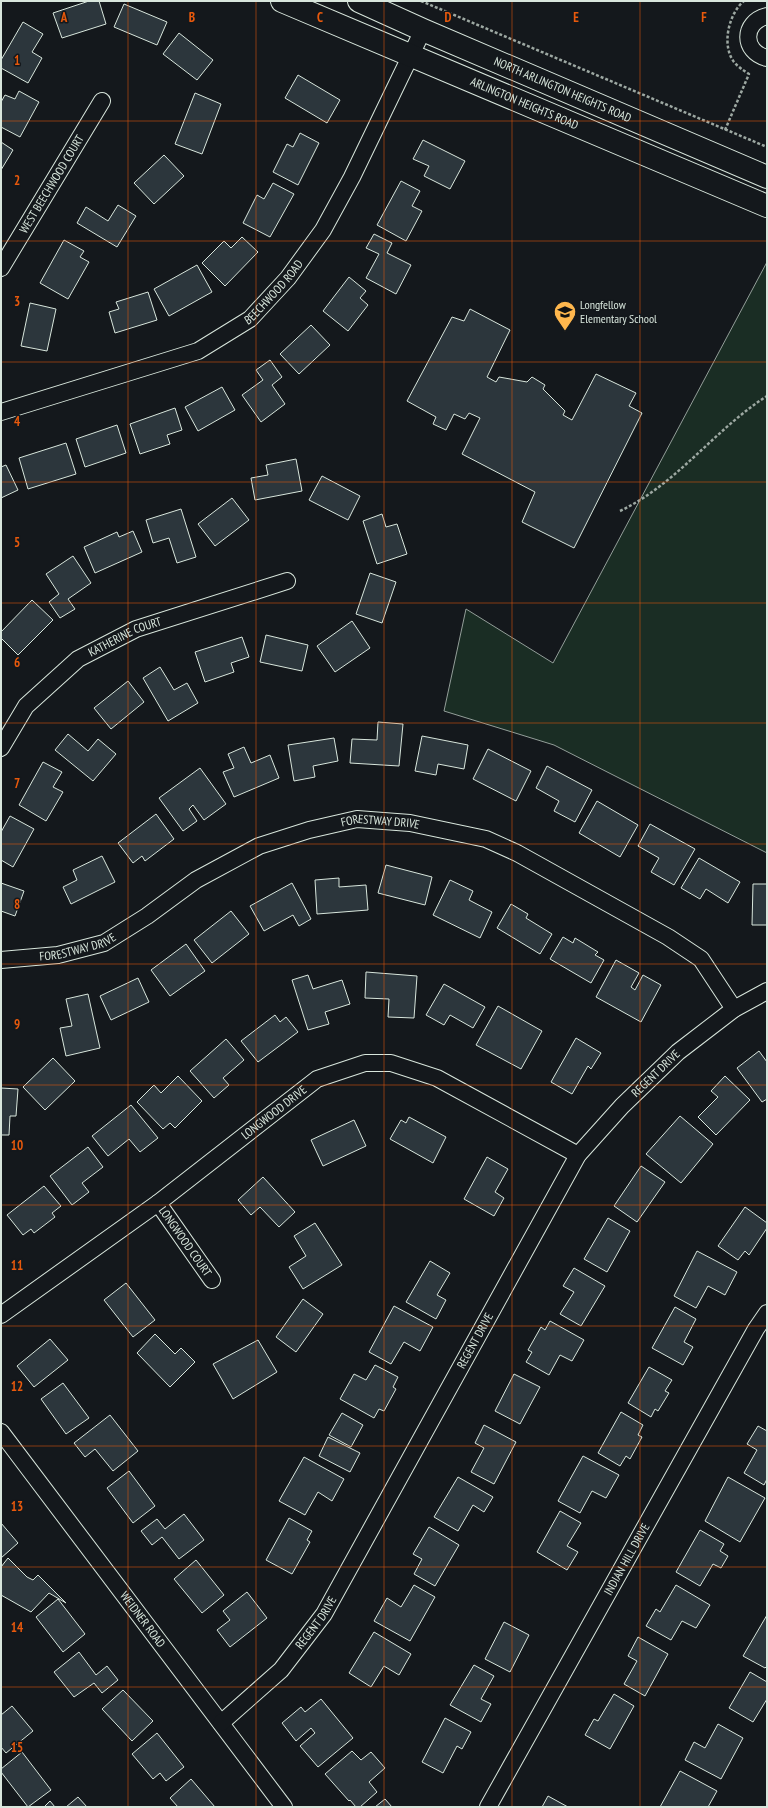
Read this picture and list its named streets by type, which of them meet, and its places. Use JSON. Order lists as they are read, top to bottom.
{
  "streets": {
    "main road": ["NORTH ARLINGTON HEIGHTS ROAD", "ARLINGTON HEIGHTS ROAD"],
    "street": [
      "WEST BEECHWOOD COURT",
      "BEECHWOOD ROAD",
      "KATHERINE COURT",
      "FORESTWAY DRIVE",
      "REGENT DRIVE",
      "LONGWOOD DRIVE",
      "LONGWOOD COURT",
      "INDIAN HILL DRIVE",
      "WEIDNER ROAD"
    ]
  },
  "crossings": [
    ["NORTH ARLINGTON HEIGHTS ROAD", "BEECHWOOD ROAD"],
    ["ARLINGTON HEIGHTS ROAD", "BEECHWOOD ROAD"],
    ["FORESTWAY DRIVE", "REGENT DRIVE"],
    ["REGENT DRIVE", "LONGWOOD DRIVE"],
    ["REGENT DRIVE", "WEIDNER ROAD"],
    ["LONGWOOD DRIVE", "LONGWOOD COURT"]
  ],
  "places": {
    "school or university": ["Longfellow Elementary School"]
  },
  "grid": {
    "columns": [
      "A",
      "B",
      "C",
      "D",
      "E",
      "F"
    ],
    "rows": [
      "1",
      "2",
      "3",
      "4",
      "5",
      "6",
      "7",
      "8",
      "9",
      "10",
      "11",
      "12",
      "13",
      "14",
      "15"
    ]
  }
}
